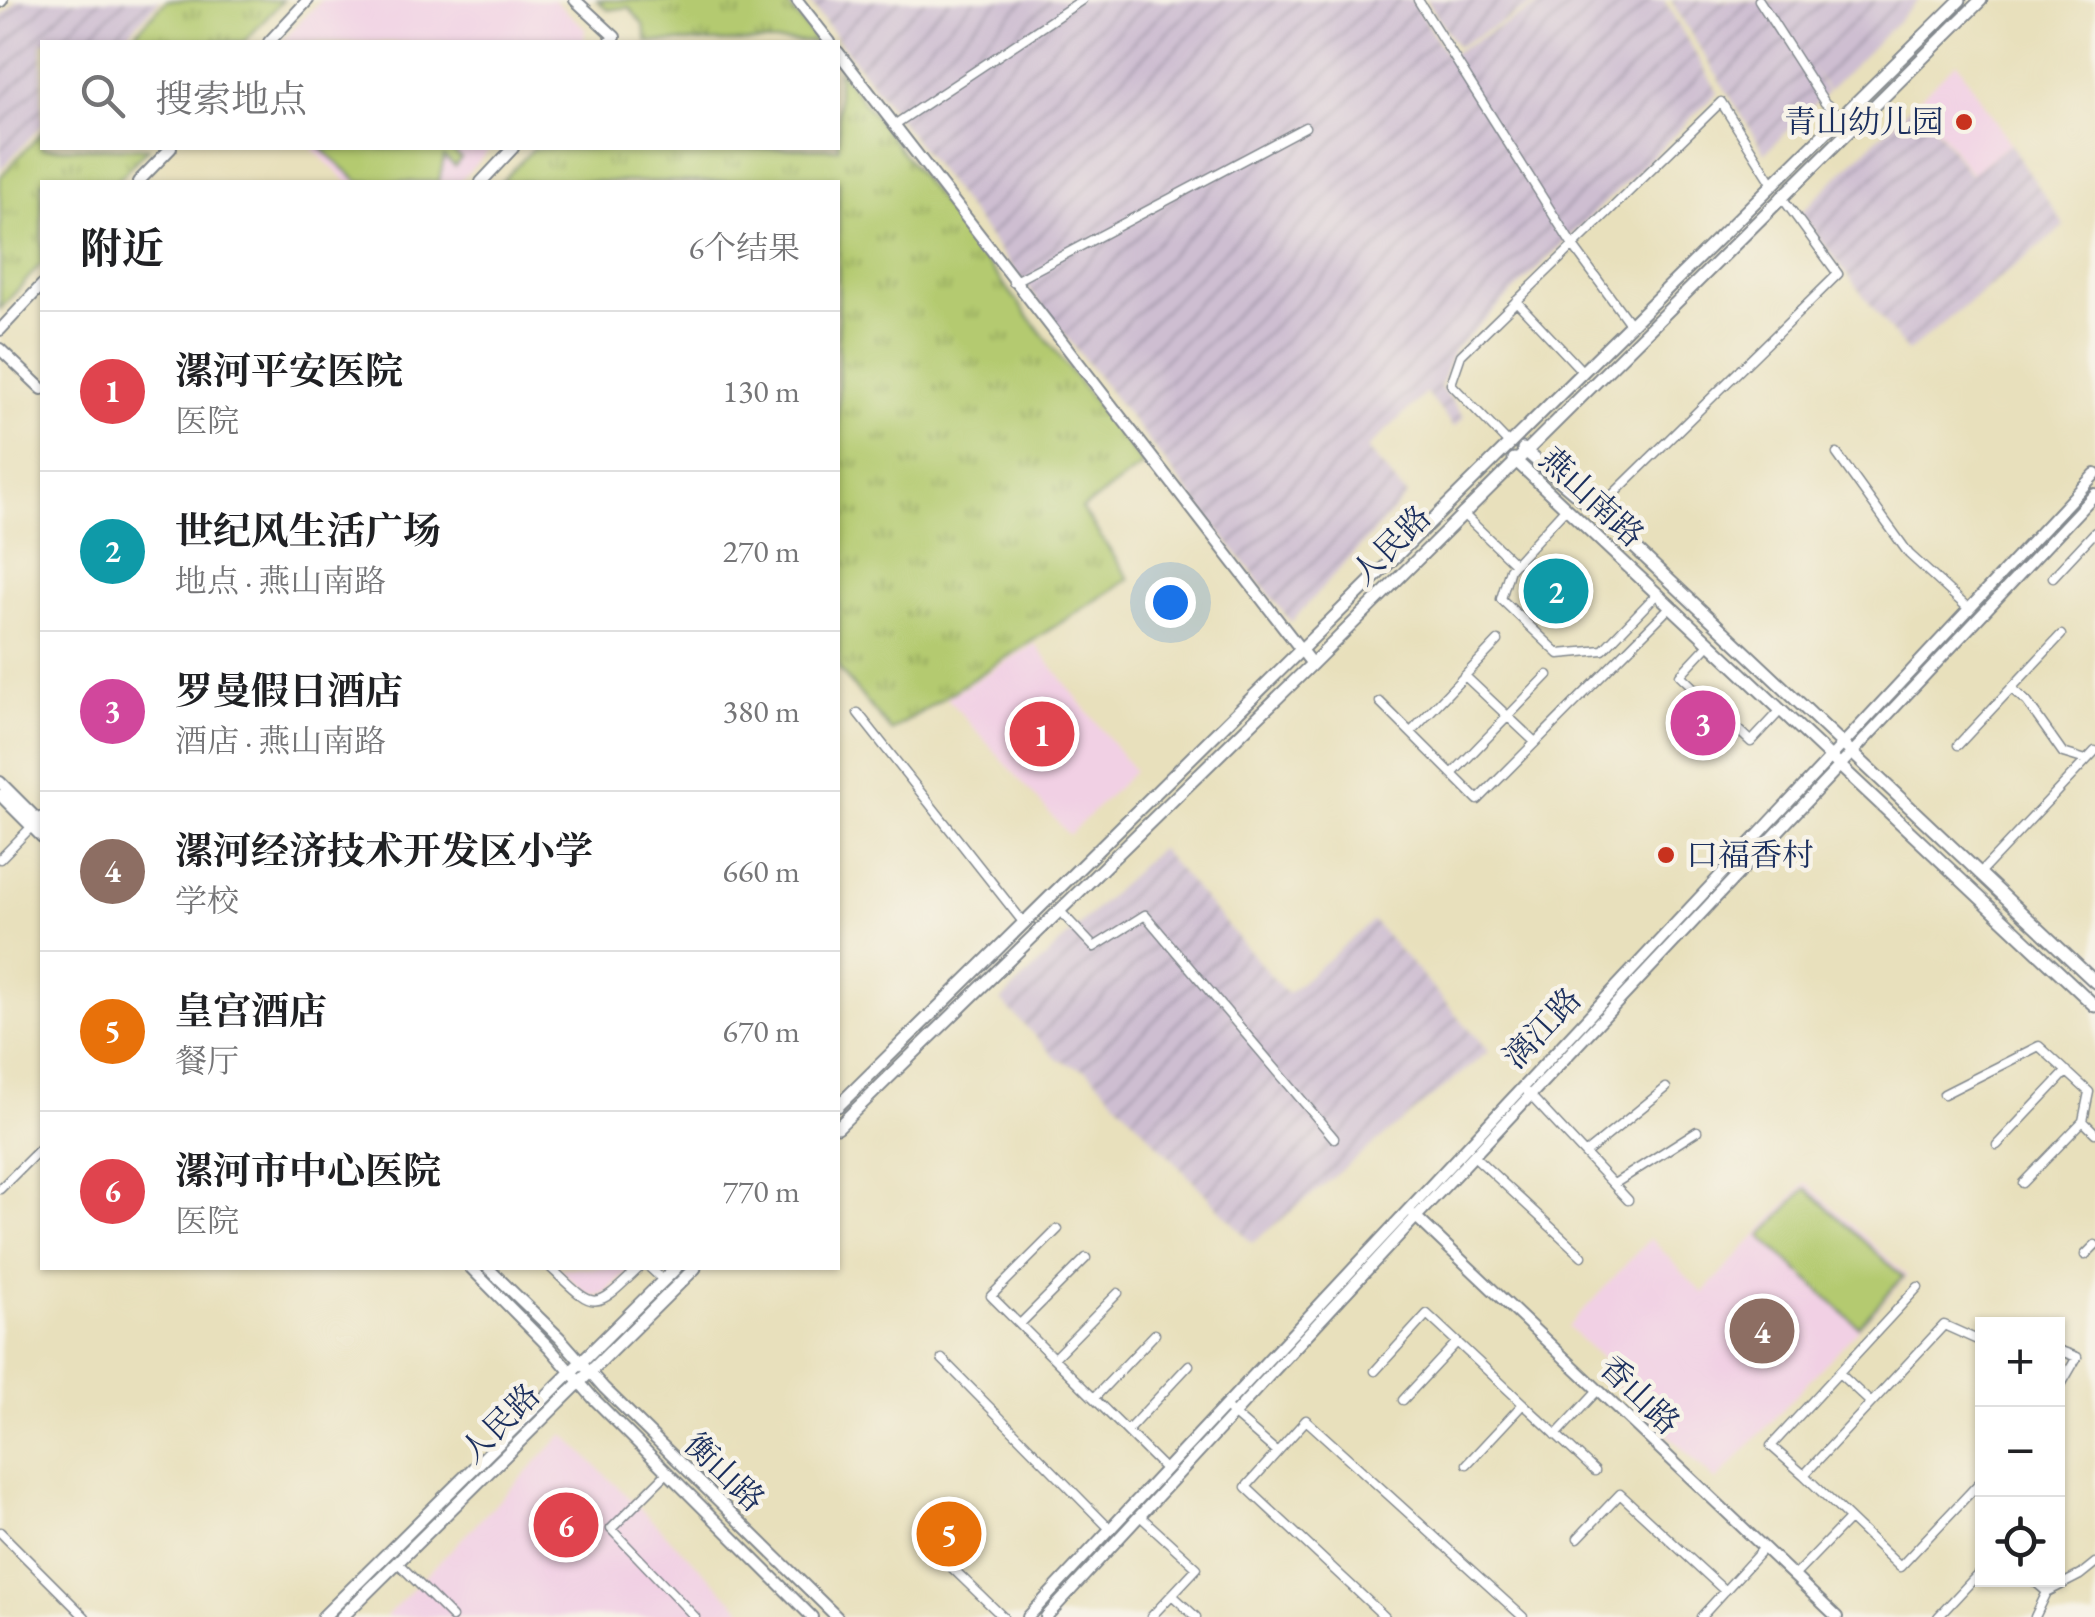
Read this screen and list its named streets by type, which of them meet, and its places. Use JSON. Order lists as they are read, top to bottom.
{
  "streets": {
    "main road": ["燕山南路", "人民路"],
    "street": ["漓江路", "香山路", "衡山路"]
  },
  "crossings": [
    ["燕山南路", "人民路"],
    ["燕山南路", "漓江路"],
    ["人民路", "衡山路"],
    ["漓江路", "香山路"]
  ],
  "places": ["青山幼儿园", "口福香村"],
  "page": {
    "search": "搜索地点",
    "heading": ["附近", "6个结果"],
    "list": [
      {
        "mark": "1",
        "name": "漯河平安医院",
        "note": "医院",
        "value": "130 m"
      },
      {
        "mark": "2",
        "name": "世纪风生活广场",
        "note": "地点 · 燕山南路",
        "value": "270 m"
      },
      {
        "mark": "3",
        "name": "罗曼假日酒店",
        "note": "酒店 · 燕山南路",
        "value": "380 m"
      },
      {
        "mark": "4",
        "name": "漯河经济技术开发区小学",
        "note": "学校",
        "value": "660 m"
      },
      {
        "mark": "5",
        "name": "皇宫酒店",
        "note": "餐厅",
        "value": "670 m"
      },
      {
        "mark": "6",
        "name": "漯河市中心医院",
        "note": "医院",
        "value": "770 m"
      }
    ],
    "pins": [
      "2",
      "3",
      "1",
      "4",
      "6",
      "5"
    ],
    "map_buttons": ["+", "−"]
  }
}
